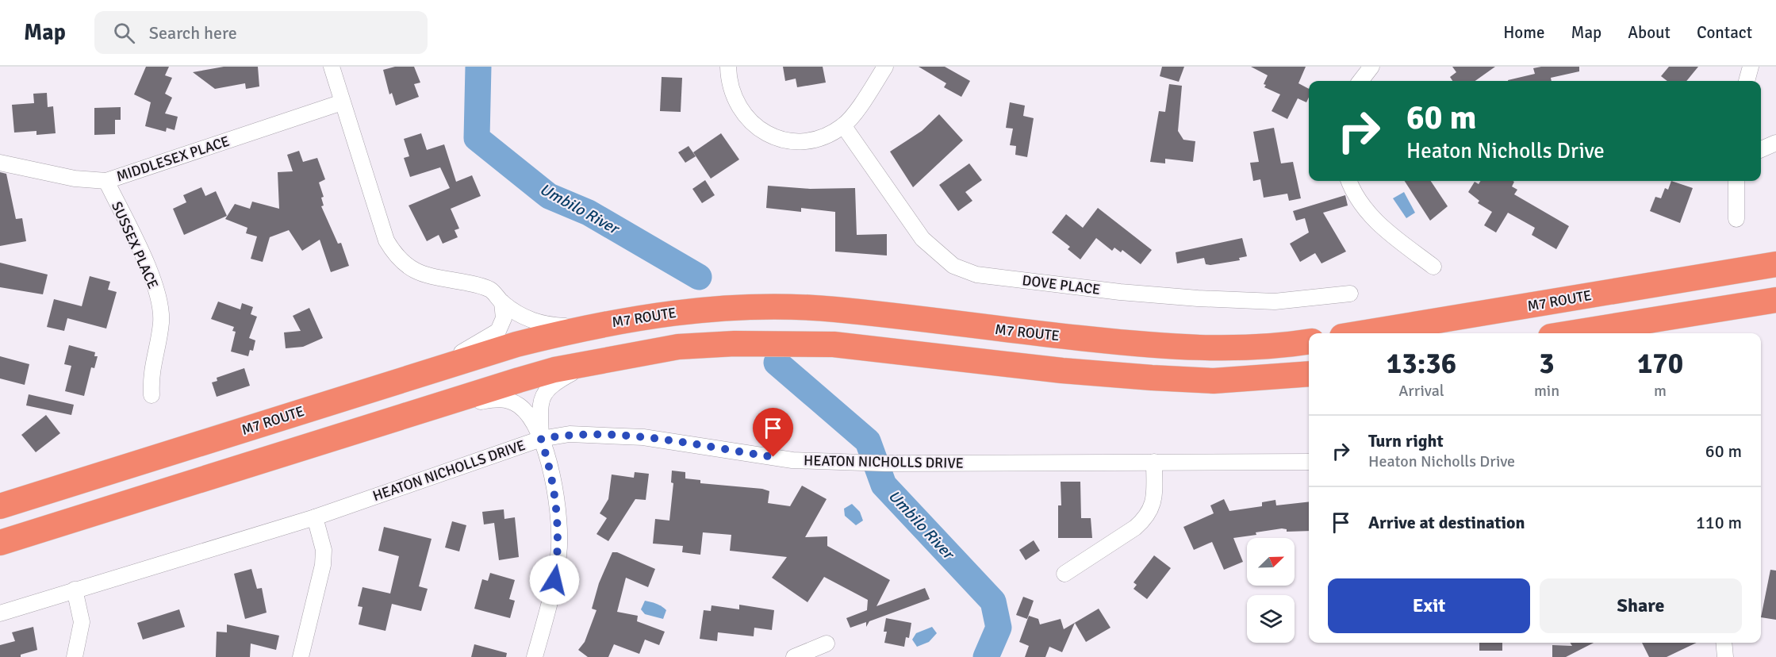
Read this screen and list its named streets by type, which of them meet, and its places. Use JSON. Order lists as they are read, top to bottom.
{
  "streets": {
    "highway": ["M7 ROUTE"],
    "street": [
      "MIDDLESEX PLACE",
      "SUSSEX PLACE",
      "DOVE PLACE",
      "HEATON NICHOLLS DRIVE"
    ]
  },
  "crossings": [
    ["MIDDLESEX PLACE", "SUSSEX PLACE"]
  ],
  "water": ["Umbilo River"],
  "north": "top right",
  "page": {
    "header": "Map",
    "search": "Search here",
    "nav": [
      "Home",
      "Map",
      "About",
      "Contact"
    ],
    "turn": ["60 m", "Heaton Nicholls Drive"],
    "eta": [
      "13:36",
      "Arrival",
      "3",
      "min",
      "170",
      "m"
    ],
    "list": [
      {
        "name": "Turn right",
        "note": "Heaton Nicholls Drive",
        "value": "60 m"
      },
      {
        "name": "Arrive at destination",
        "value": "110 m"
      }
    ],
    "buttons": ["Exit", "Share"]
  }
}
